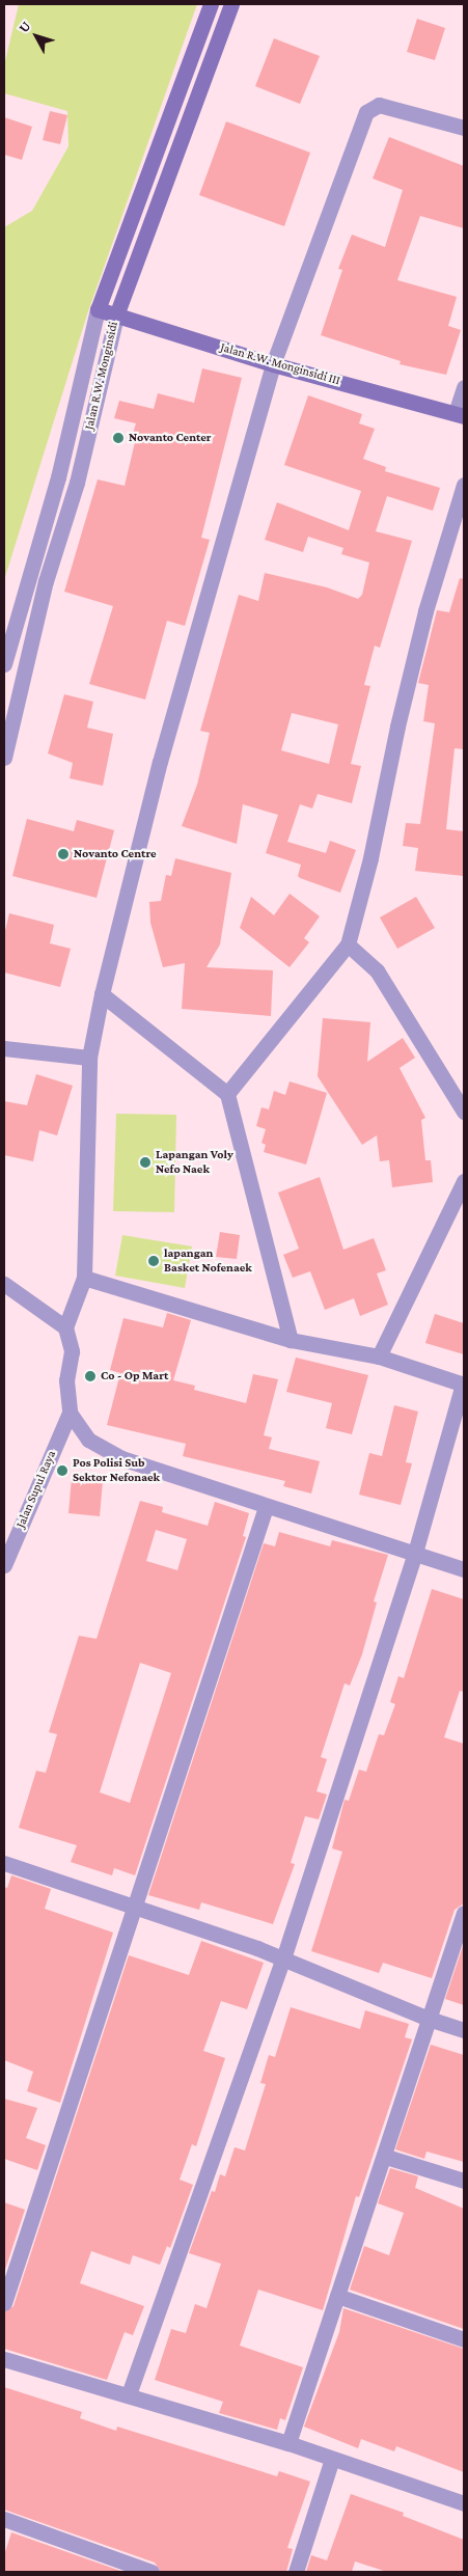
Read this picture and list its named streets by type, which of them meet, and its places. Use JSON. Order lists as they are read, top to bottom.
{
  "streets": {
    "main road": ["Jalan R.W. Monginsidi III", "Jalan R.W. Monginsidi"],
    "street": ["Jalan Supul Raya"]
  },
  "crossings": [
    ["Jalan R.W. Monginsidi III", "Jalan R.W. Monginsidi"]
  ],
  "places": [
    "Novanto Center",
    "Novanto Centre",
    "Lapangan Voly Nefo Naek",
    "lapangan Basket Nofenaek",
    "Co - Op Mart",
    "Pos Polisi Sub Sektor Nefonaek"
  ],
  "north": "top left"
}
